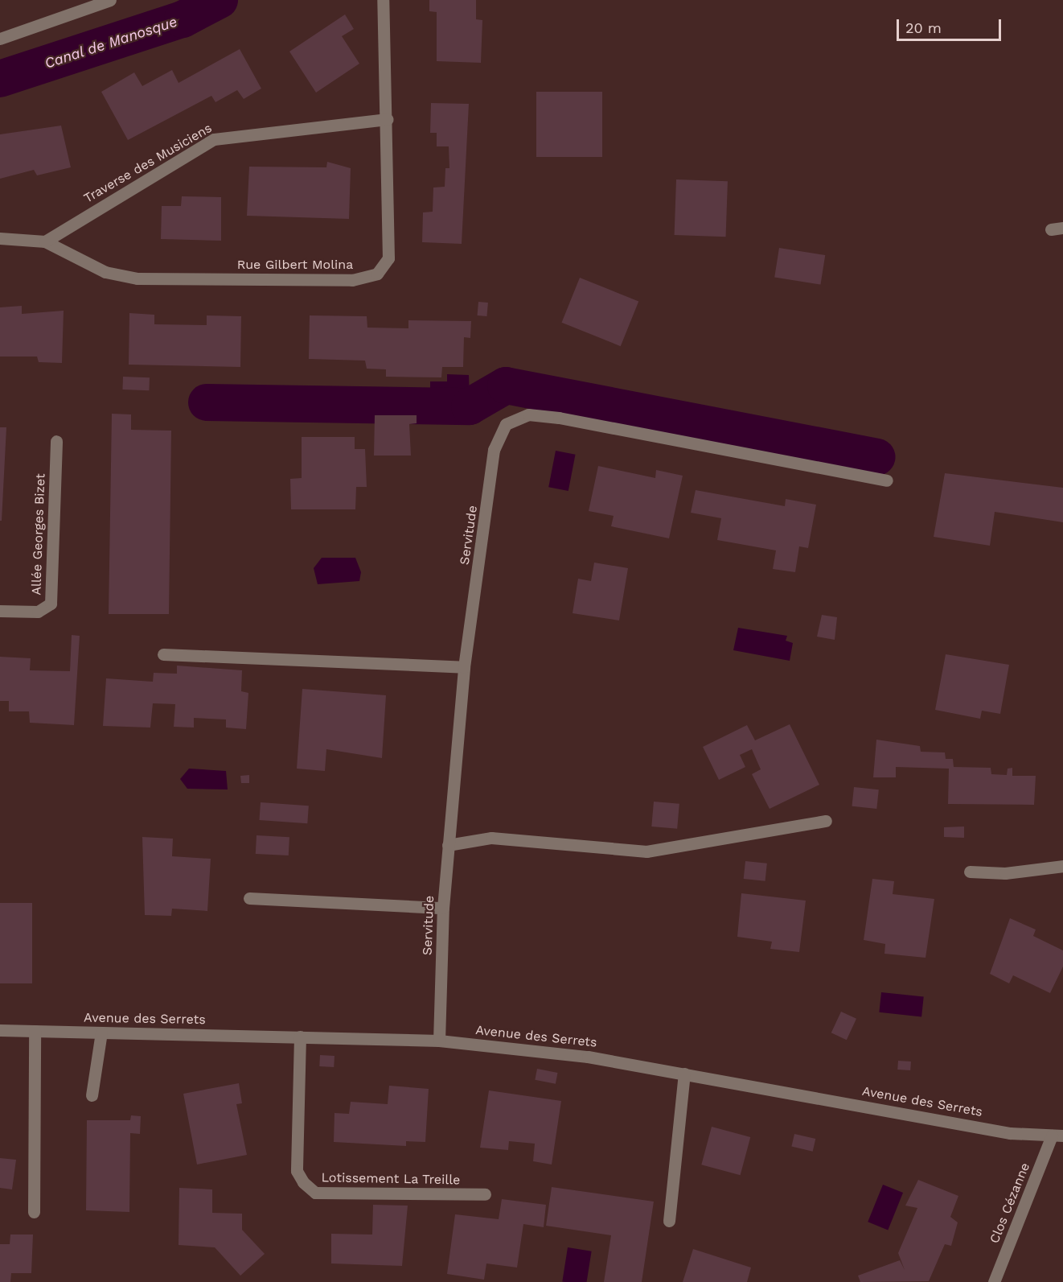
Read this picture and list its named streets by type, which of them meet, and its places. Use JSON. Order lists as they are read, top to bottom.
{
  "streets": {
    "street": [
      "Traverse des Musiciens",
      "Rue Gilbert Molina",
      "Allée Georges Bizet",
      "Servitude",
      "Avenue des Serrets",
      "Lotissement La Treille",
      "Clos Cézanne"
    ]
  },
  "crossings": [
    ["Traverse des Musiciens", "Rue Gilbert Molina"],
    ["Servitude", "Avenue des Serrets"],
    ["Avenue des Serrets", "Lotissement La Treille"],
    ["Avenue des Serrets", "Clos Cézanne"]
  ],
  "water": ["Canal de Manosque"],
  "scale_bar": "20 m"
}
